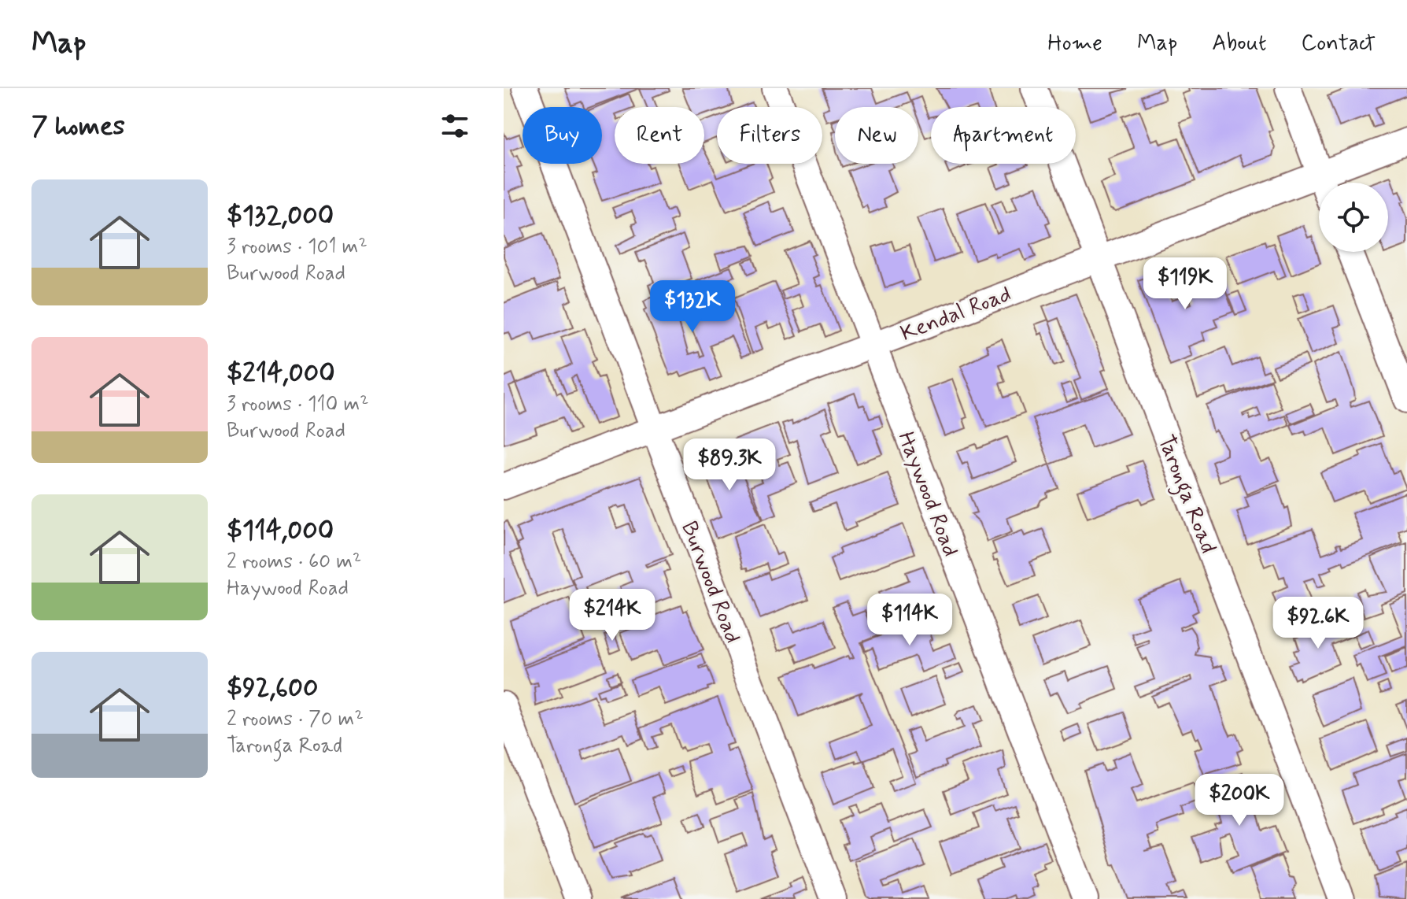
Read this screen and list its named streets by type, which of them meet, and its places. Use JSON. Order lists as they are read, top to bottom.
{
  "streets": {
    "street": [
      "Kendal Road",
      "Haywood Road",
      "Taronga Road",
      "Burwood Road"
    ]
  },
  "crossings": [
    ["Kendal Road", "Haywood Road"],
    ["Kendal Road", "Taronga Road"],
    ["Kendal Road", "Burwood Road"]
  ],
  "page": {
    "header": "Map",
    "nav": [
      "Home",
      "Map",
      "About",
      "Contact"
    ],
    "heading": "7 homes",
    "chip": [
      "Buy",
      "Rent",
      "Filters",
      "New",
      "Apartment"
    ],
    "list": [
      {
        "name": "$132,000",
        "note": "3 rooms · 101 m² · Burwood Road"
      },
      {
        "name": "$214,000",
        "note": "3 rooms · 110 m² · Burwood Road"
      },
      {
        "name": "$114,000",
        "note": "2 rooms · 60 m² · Haywood Road"
      },
      {
        "name": "$92,600",
        "note": "2 rooms · 70 m² · Taronga Road"
      }
    ],
    "price": [
      "$119K",
      "$132K",
      "$89.3K",
      "$214K",
      "$114K",
      "$92.6K",
      "$200K"
    ]
  }
}
